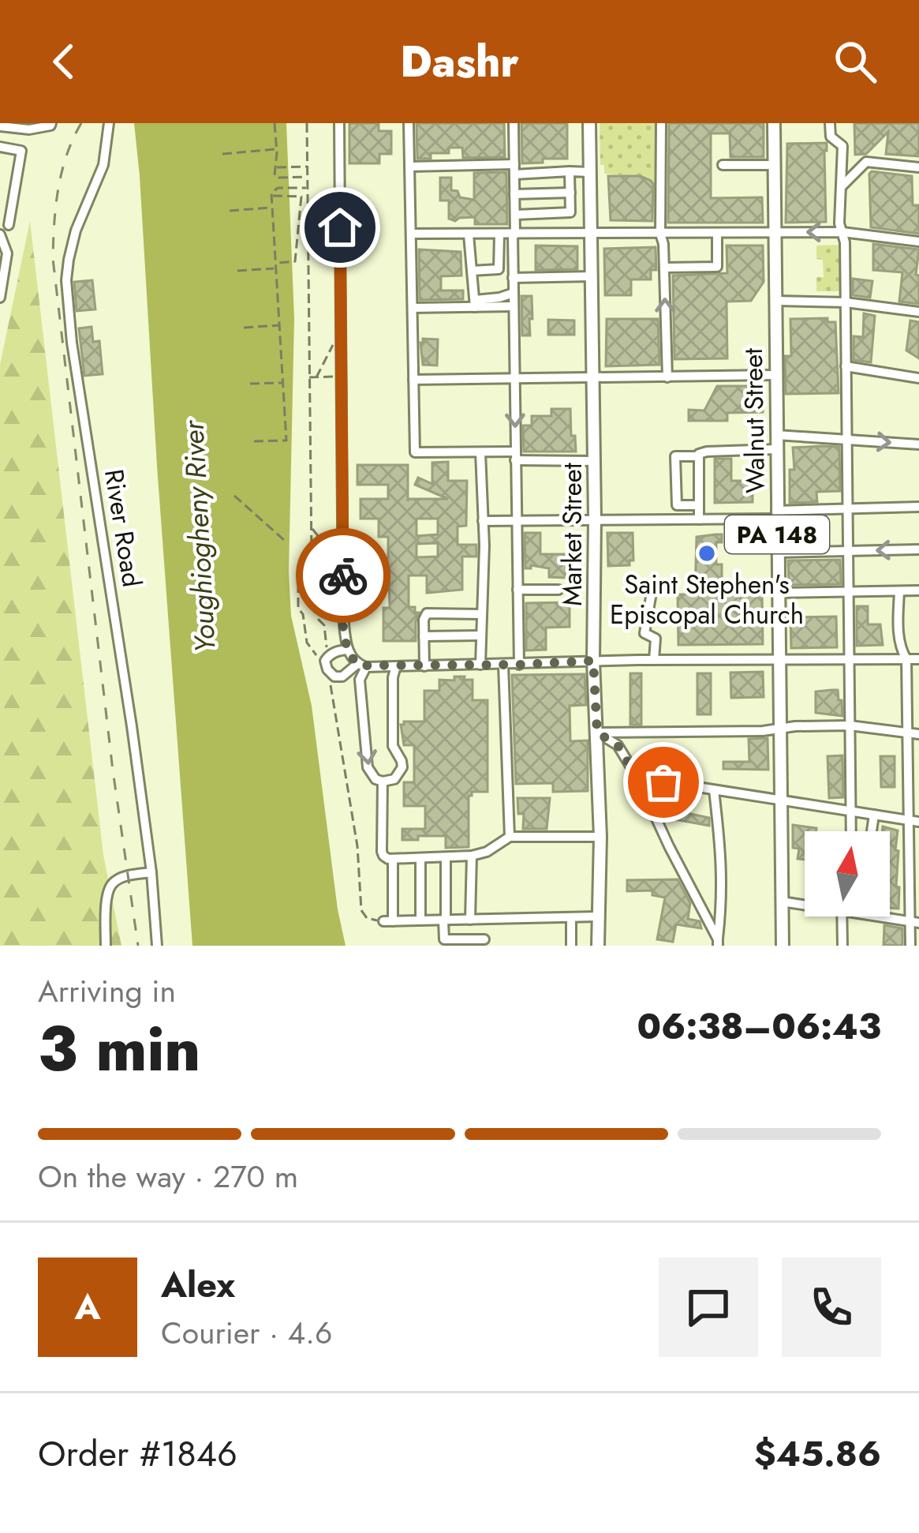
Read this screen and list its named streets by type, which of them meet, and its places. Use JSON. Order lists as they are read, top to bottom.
{
  "streets": {
    "main road": ["Walnut Street", "Market Street", "PA 148"],
    "street": ["River Road"]
  },
  "water": ["Youghiogheny River"],
  "places": ["Saint Stephen's Episcopal Church"],
  "north": "top",
  "page": {
    "header": "Dashr",
    "heading": ["3 min", "Arriving in", "06:38–06:43"],
    "panel": [
      "Alex",
      "Courier · 4.6",
      "Order #1846",
      "$45.86"
    ],
    "bar": "On the way · 270 m",
    "round": "A"
  }
}
